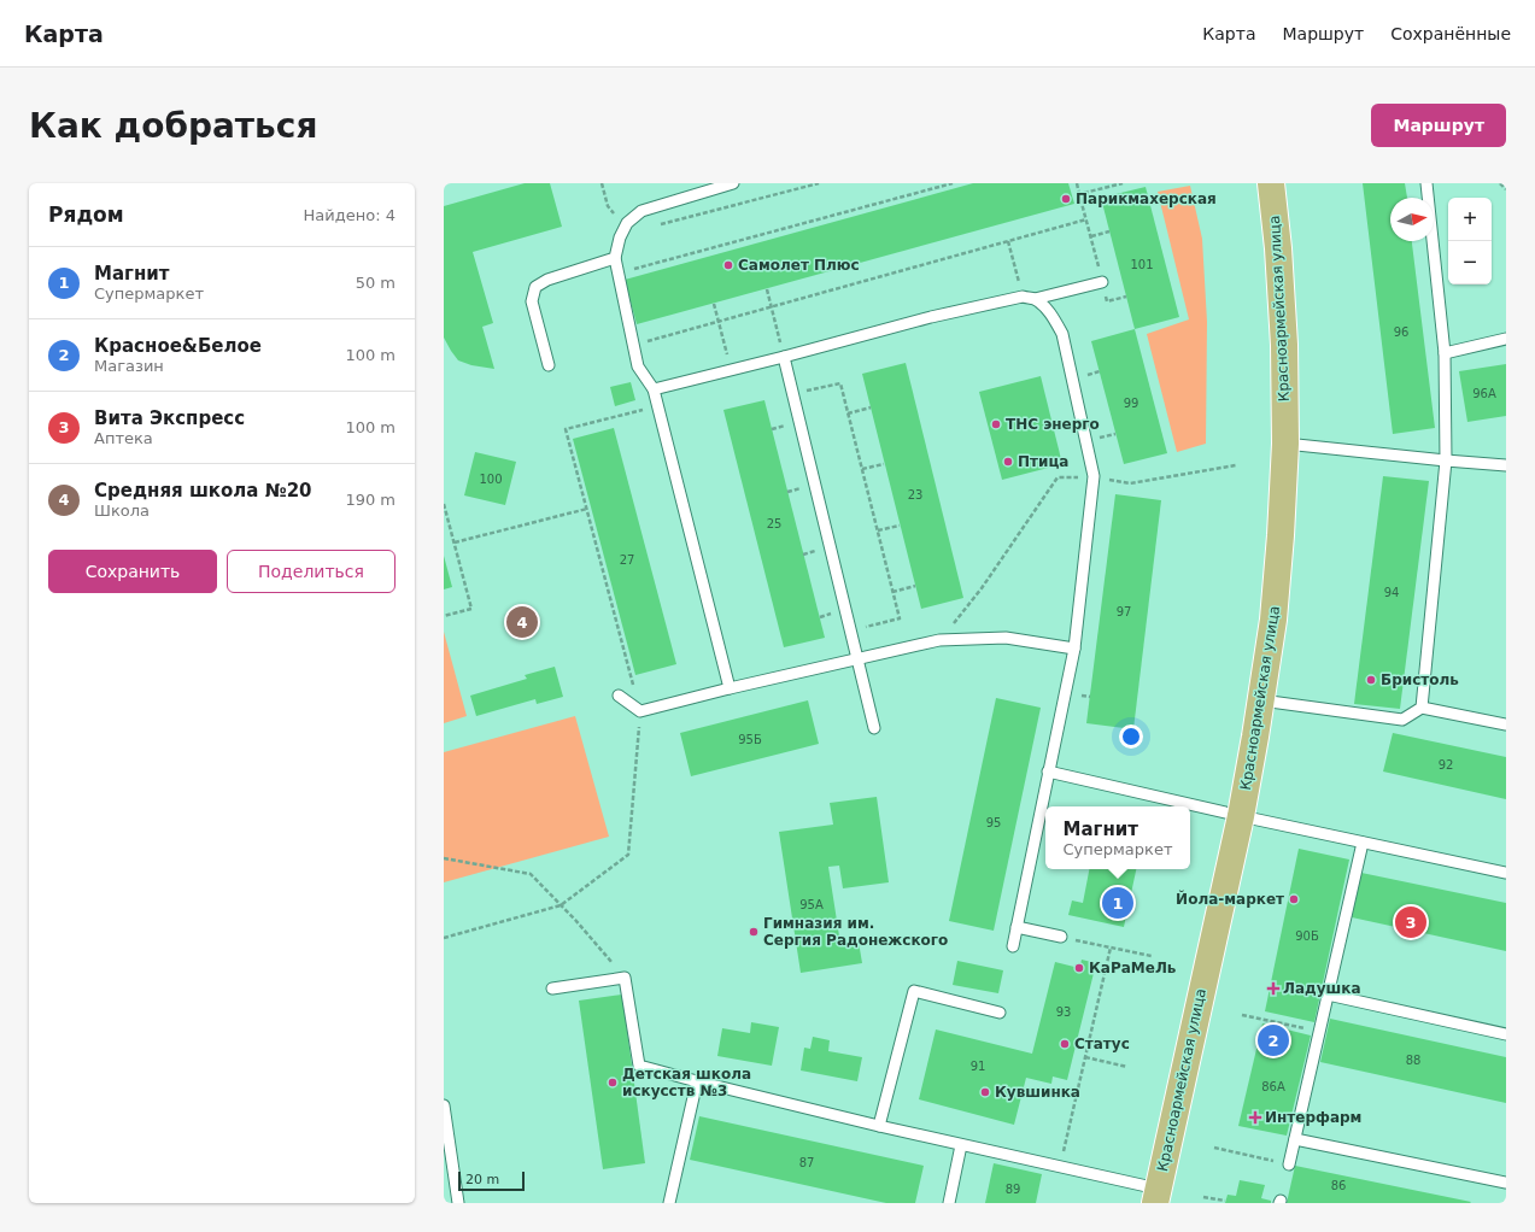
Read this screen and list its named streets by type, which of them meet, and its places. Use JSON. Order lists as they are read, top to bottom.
{
  "streets": {
    "main road": ["Красноармейская улица"]
  },
  "places": {
    "other": [
      "Парикмахерская",
      "Самолет Плюс",
      "ТНС энерго",
      "Птица",
      "Бристоль",
      "Йола-маркет",
      "Гимназия им. Сергия Радонежского",
      "КаРаМеЛь",
      "Статус",
      "Детская школа искусств №3",
      "Кувшинка"
    ],
    "health": ["Ладушка", "Интерфарм"]
  },
  "house_numbers": [
    "101",
    "96",
    "96А",
    "99",
    "100",
    "23",
    "25",
    "27",
    "94",
    "97",
    "95Б",
    "92",
    "95",
    "95А",
    "90Б",
    "93",
    "88",
    "91",
    "86А",
    "87",
    "86",
    "89"
  ],
  "scale_bar": "20 m",
  "north": "right",
  "page": {
    "header": "Карта",
    "nav": ["Карта", "Маршрут", "Сохранённые"],
    "buttons": [
      "Маршрут",
      ["Сохранить", "Поделиться"]
    ],
    "title": "Как добраться",
    "heading": ["Рядом", "Найдено: 4"],
    "map_buttons": ["+", "−"],
    "list": [
      {
        "mark": "1",
        "name": "Магнит",
        "note": "Супермаркет",
        "value": "50 m"
      },
      {
        "mark": "2",
        "name": "Красное&Белое",
        "note": "Магазин",
        "value": "100 m"
      },
      {
        "mark": "3",
        "name": "Вита Экспресс",
        "note": "Аптека",
        "value": "100 m"
      },
      {
        "mark": "4",
        "name": "Средняя школа №20",
        "note": "Школа",
        "value": "190 m"
      }
    ],
    "pins": [
      "4",
      "1",
      "3",
      "2"
    ],
    "popup": ["Магнит", "Супермаркет"],
    "scale": "20 m"
  }
}
